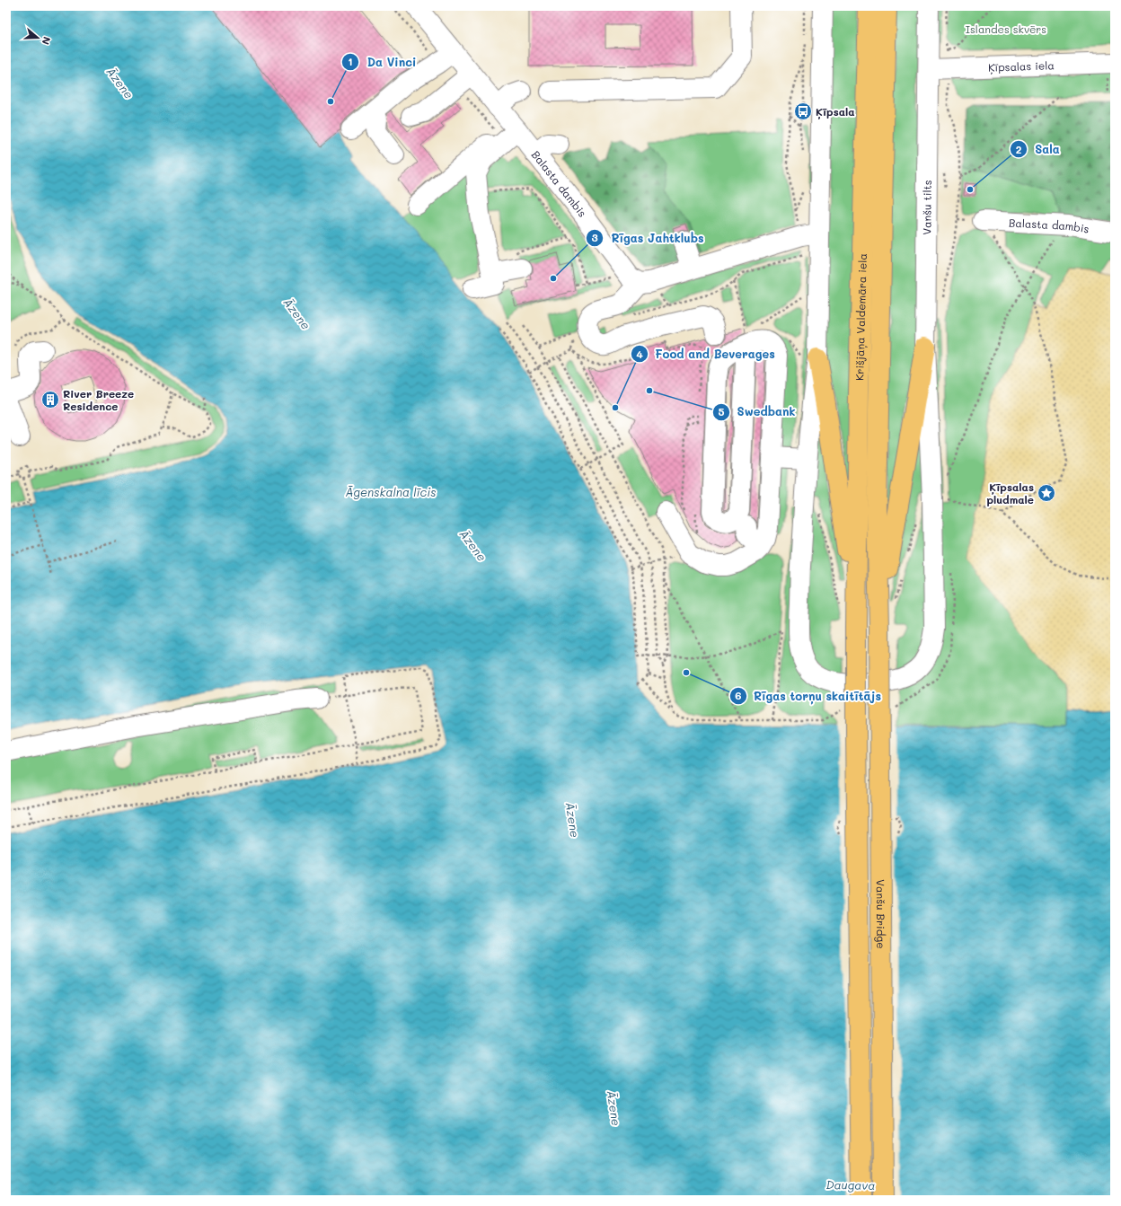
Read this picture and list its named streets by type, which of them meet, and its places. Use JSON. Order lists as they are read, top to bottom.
{
  "streets": {
    "main road": ["Krišjāņa Valdemāra iela", "Vanšu Bridge"],
    "street": ["Ķīpsalas iela", "Balasta dambis", "Vanšu tilts"]
  },
  "crossings": [
    ["Ķīpsalas iela", "Vanšu tilts"],
    ["Krišjāņa Valdemāra iela", "Vanšu Bridge"]
  ],
  "water": ["Āzene", "Āgenskalna līcis", "Daugava"],
  "parks": ["Islandes skvērs"],
  "places": {
    "other": [
      "Da Vinci",
      "Sala",
      "Rīgas Jahtklubs",
      "Swedbank",
      "Food and Beverages",
      "Rīgas torņu skaitītājs"
    ],
    "bus stop": ["Ķīpsala"],
    "building": ["River Breeze Residence"],
    "place": ["Ķīpsalas pludmale"]
  },
  "north": "right"
}
